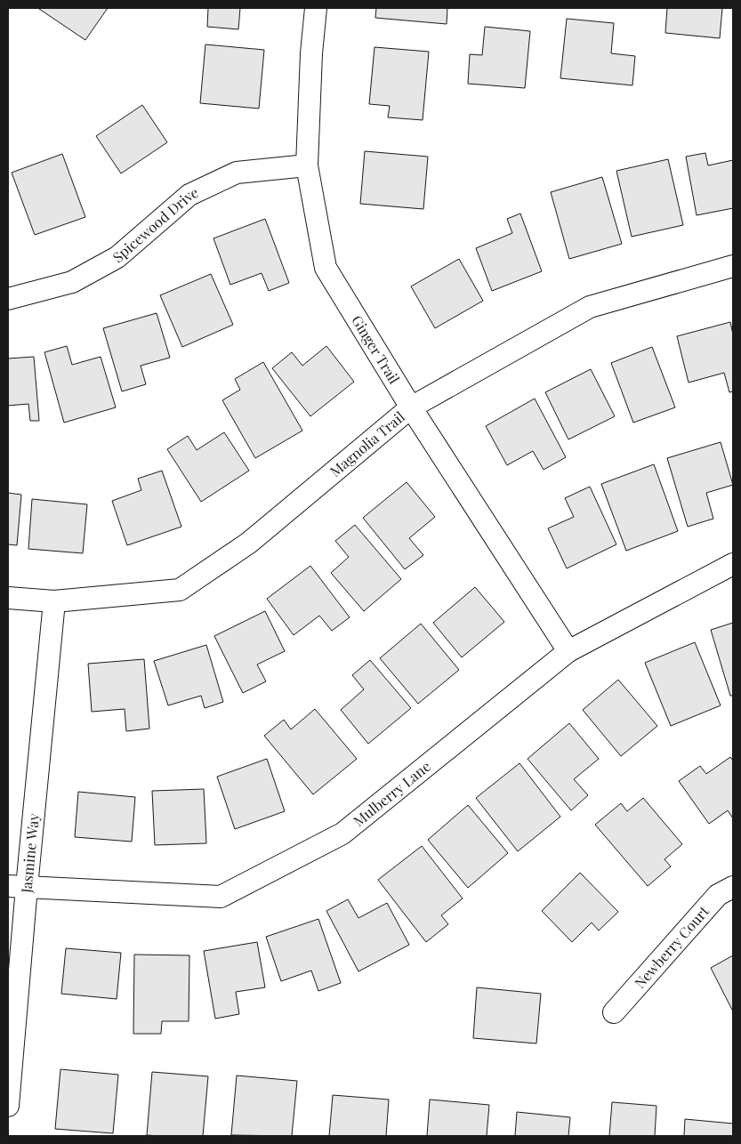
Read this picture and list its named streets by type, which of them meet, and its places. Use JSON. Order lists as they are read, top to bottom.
{
  "streets": {
    "street": [
      "Spicewood Drive",
      "Ginger Trail",
      "Magnolia Trail",
      "Mulberry Lane",
      "Jasmine Way",
      "Newberry Court"
    ]
  },
  "crossings": [
    ["Spicewood Drive", "Ginger Trail"],
    ["Ginger Trail", "Magnolia Trail"],
    ["Ginger Trail", "Mulberry Lane"],
    ["Magnolia Trail", "Jasmine Way"],
    ["Mulberry Lane", "Jasmine Way"]
  ]
}
